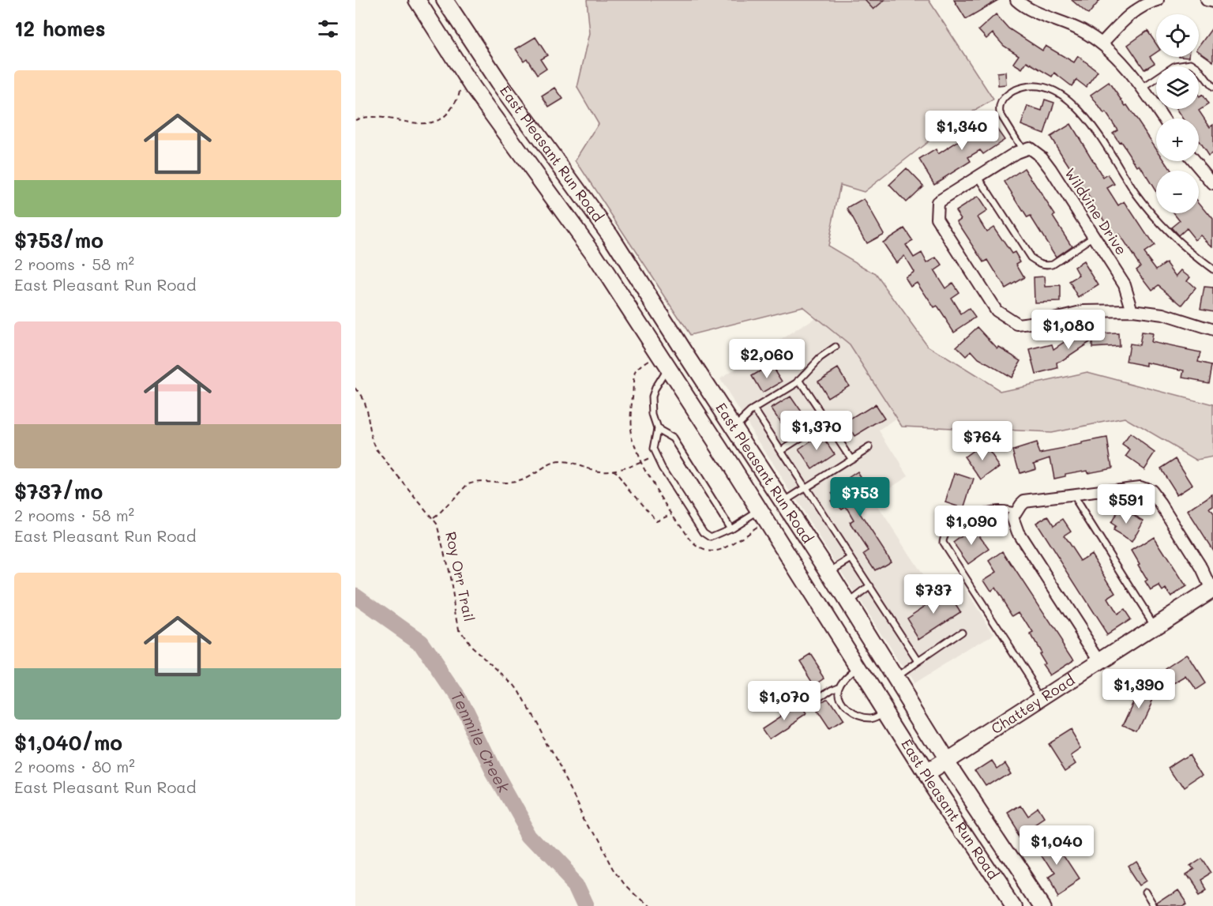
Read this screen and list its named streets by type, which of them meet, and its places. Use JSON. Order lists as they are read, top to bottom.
{
  "streets": {
    "main road": ["East Pleasant Run Road", "Chattey Road"],
    "street": ["Wildvine Drive"],
    "path": ["Roy Orr Trail"]
  },
  "crossings": [
    ["East Pleasant Run Road", "Chattey Road"]
  ],
  "water": ["Tenmile Creek"],
  "page": {
    "heading": "12 homes",
    "map_buttons": ["+", "−"],
    "list": [
      {
        "name": "$753/mo",
        "note": "2 rooms · 58 m² · East Pleasant Run Road"
      },
      {
        "name": "$737/mo",
        "note": "2 rooms · 58 m² · East Pleasant Run Road"
      },
      {
        "name": "$1,040/mo",
        "note": "2 rooms · 80 m² · East Pleasant Run Road"
      }
    ],
    "price": [
      "$1,340",
      "$1,080",
      "$2,060",
      "$1,370",
      "$764",
      "$753",
      "$591",
      "$1,090",
      "$737",
      "$1,390",
      "$1,070",
      "$1,040"
    ]
  }
}
